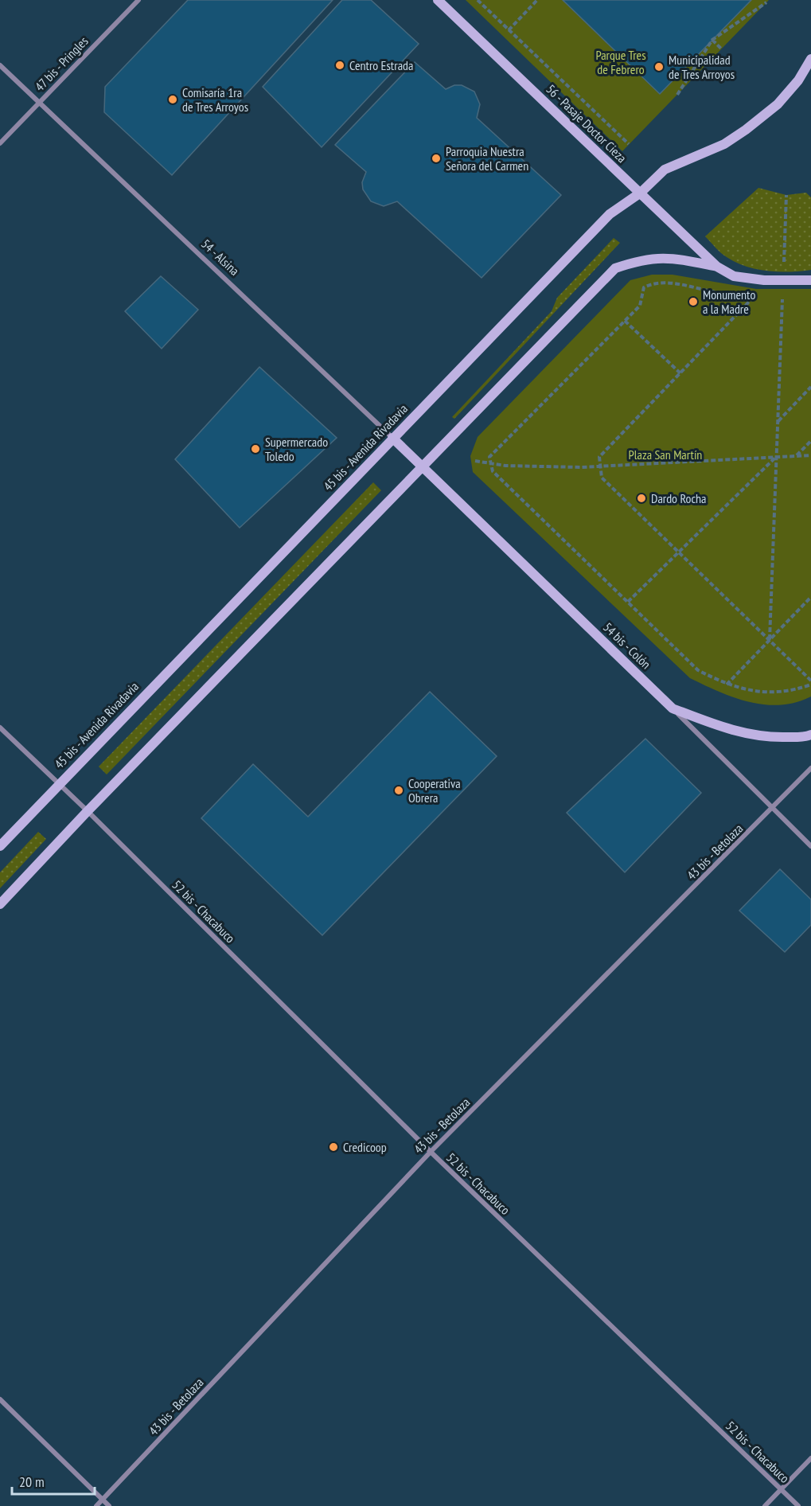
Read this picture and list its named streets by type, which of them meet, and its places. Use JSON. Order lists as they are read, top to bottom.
{
  "streets": {
    "main road": [
      "56 - Pasaje Doctor Cieza",
      "54 - Alsina",
      "45 bis - Avenida Rivadavia",
      "54 bis - Colón"
    ],
    "street": ["47 bis - Pringles", "43 bis - Betolaza", "52 bis - Chacabuco"]
  },
  "crossings": [
    ["47 bis - Pringles", "54 - Alsina"],
    ["56 - Pasaje Doctor Cieza", "45 bis - Avenida Rivadavia"],
    ["54 - Alsina", "45 bis - Avenida Rivadavia"],
    ["54 - Alsina", "54 bis - Colón"],
    ["45 bis - Avenida Rivadavia", "52 bis - Chacabuco"],
    ["54 bis - Colón", "43 bis - Betolaza"],
    ["43 bis - Betolaza", "52 bis - Chacabuco"]
  ],
  "parks": ["Parque Tres de Febrero", "Plaza San Martín"],
  "places": [
    "Centro Estrada",
    "Municipalidad de Tres Arroyos",
    "Comisaría 1ra de Tres Arroyos",
    "Parroquia Nuestra Señora del Carmen",
    "Monumento a la Madre",
    "Supermercado Toledo",
    "Dardo Rocha",
    "Cooperativa Obrera",
    "Credicoop"
  ],
  "scale_bar": "20 m"
}
